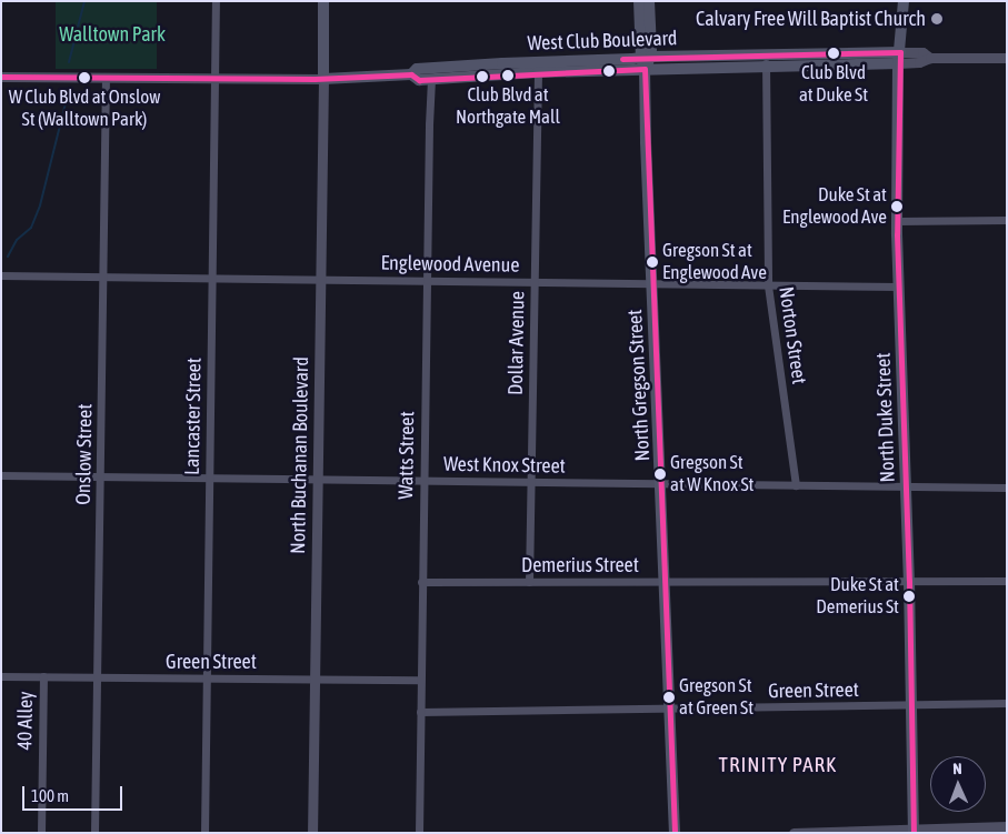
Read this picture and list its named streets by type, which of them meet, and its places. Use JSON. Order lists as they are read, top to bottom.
{
  "streets": {
    "main road": ["West Club Boulevard", "North Gregson Street", "North Duke Street"],
    "street": [
      "Englewood Avenue",
      "Norton Street",
      "Dollar Avenue",
      "Lancaster Street",
      "Onslow Street",
      "North Buchanan Boulevard",
      "Watts Street",
      "West Knox Street",
      "Demerius Street",
      "Green Street",
      "40 Alley"
    ]
  },
  "crossings": [
    ["West Club Boulevard", "Norton Street"],
    ["West Club Boulevard", "Dollar Avenue"],
    ["West Club Boulevard", "North Gregson Street"],
    ["West Club Boulevard", "Lancaster Street"],
    ["West Club Boulevard", "North Duke Street"],
    ["West Club Boulevard", "Onslow Street"],
    ["West Club Boulevard", "North Buchanan Boulevard"],
    ["West Club Boulevard", "Watts Street"],
    ["Englewood Avenue", "Norton Street"],
    ["Englewood Avenue", "Dollar Avenue"],
    ["Englewood Avenue", "North Gregson Street"],
    ["Englewood Avenue", "Lancaster Street"],
    ["Englewood Avenue", "North Duke Street"],
    ["Englewood Avenue", "Onslow Street"],
    ["Englewood Avenue", "North Buchanan Boulevard"],
    ["Englewood Avenue", "Watts Street"],
    ["Norton Street", "West Knox Street"],
    ["Dollar Avenue", "West Knox Street"],
    ["Dollar Avenue", "Demerius Street"],
    ["North Gregson Street", "West Knox Street"],
    ["North Gregson Street", "Demerius Street"],
    ["North Gregson Street", "Green Street"],
    ["Lancaster Street", "West Knox Street"],
    ["Lancaster Street", "Green Street"],
    ["North Duke Street", "West Knox Street"],
    ["North Duke Street", "Demerius Street"],
    ["North Duke Street", "Green Street"],
    ["Onslow Street", "West Knox Street"],
    ["Onslow Street", "Green Street"],
    ["North Buchanan Boulevard", "West Knox Street"],
    ["North Buchanan Boulevard", "Green Street"],
    ["Watts Street", "West Knox Street"],
    ["Watts Street", "Demerius Street"],
    ["Watts Street", "Green Street"],
    ["Green Street", "40 Alley"]
  ],
  "districts": ["TRINITY PARK"],
  "parks": ["Walltown Park"],
  "places": [
    "Calvary Free Will Baptist Church",
    "Club Blvd at Duke St",
    "Club Blvd at Northgate Mall",
    "W Club Blvd at Onslow St (Walltown Park)",
    "Duke St at Englewood Ave",
    "Gregson St at Englewood Ave",
    "Gregson St at W Knox St",
    "Duke St at Demerius St",
    "Gregson St at Green St"
  ],
  "scale_bar": "100 m",
  "north": "top"
}
